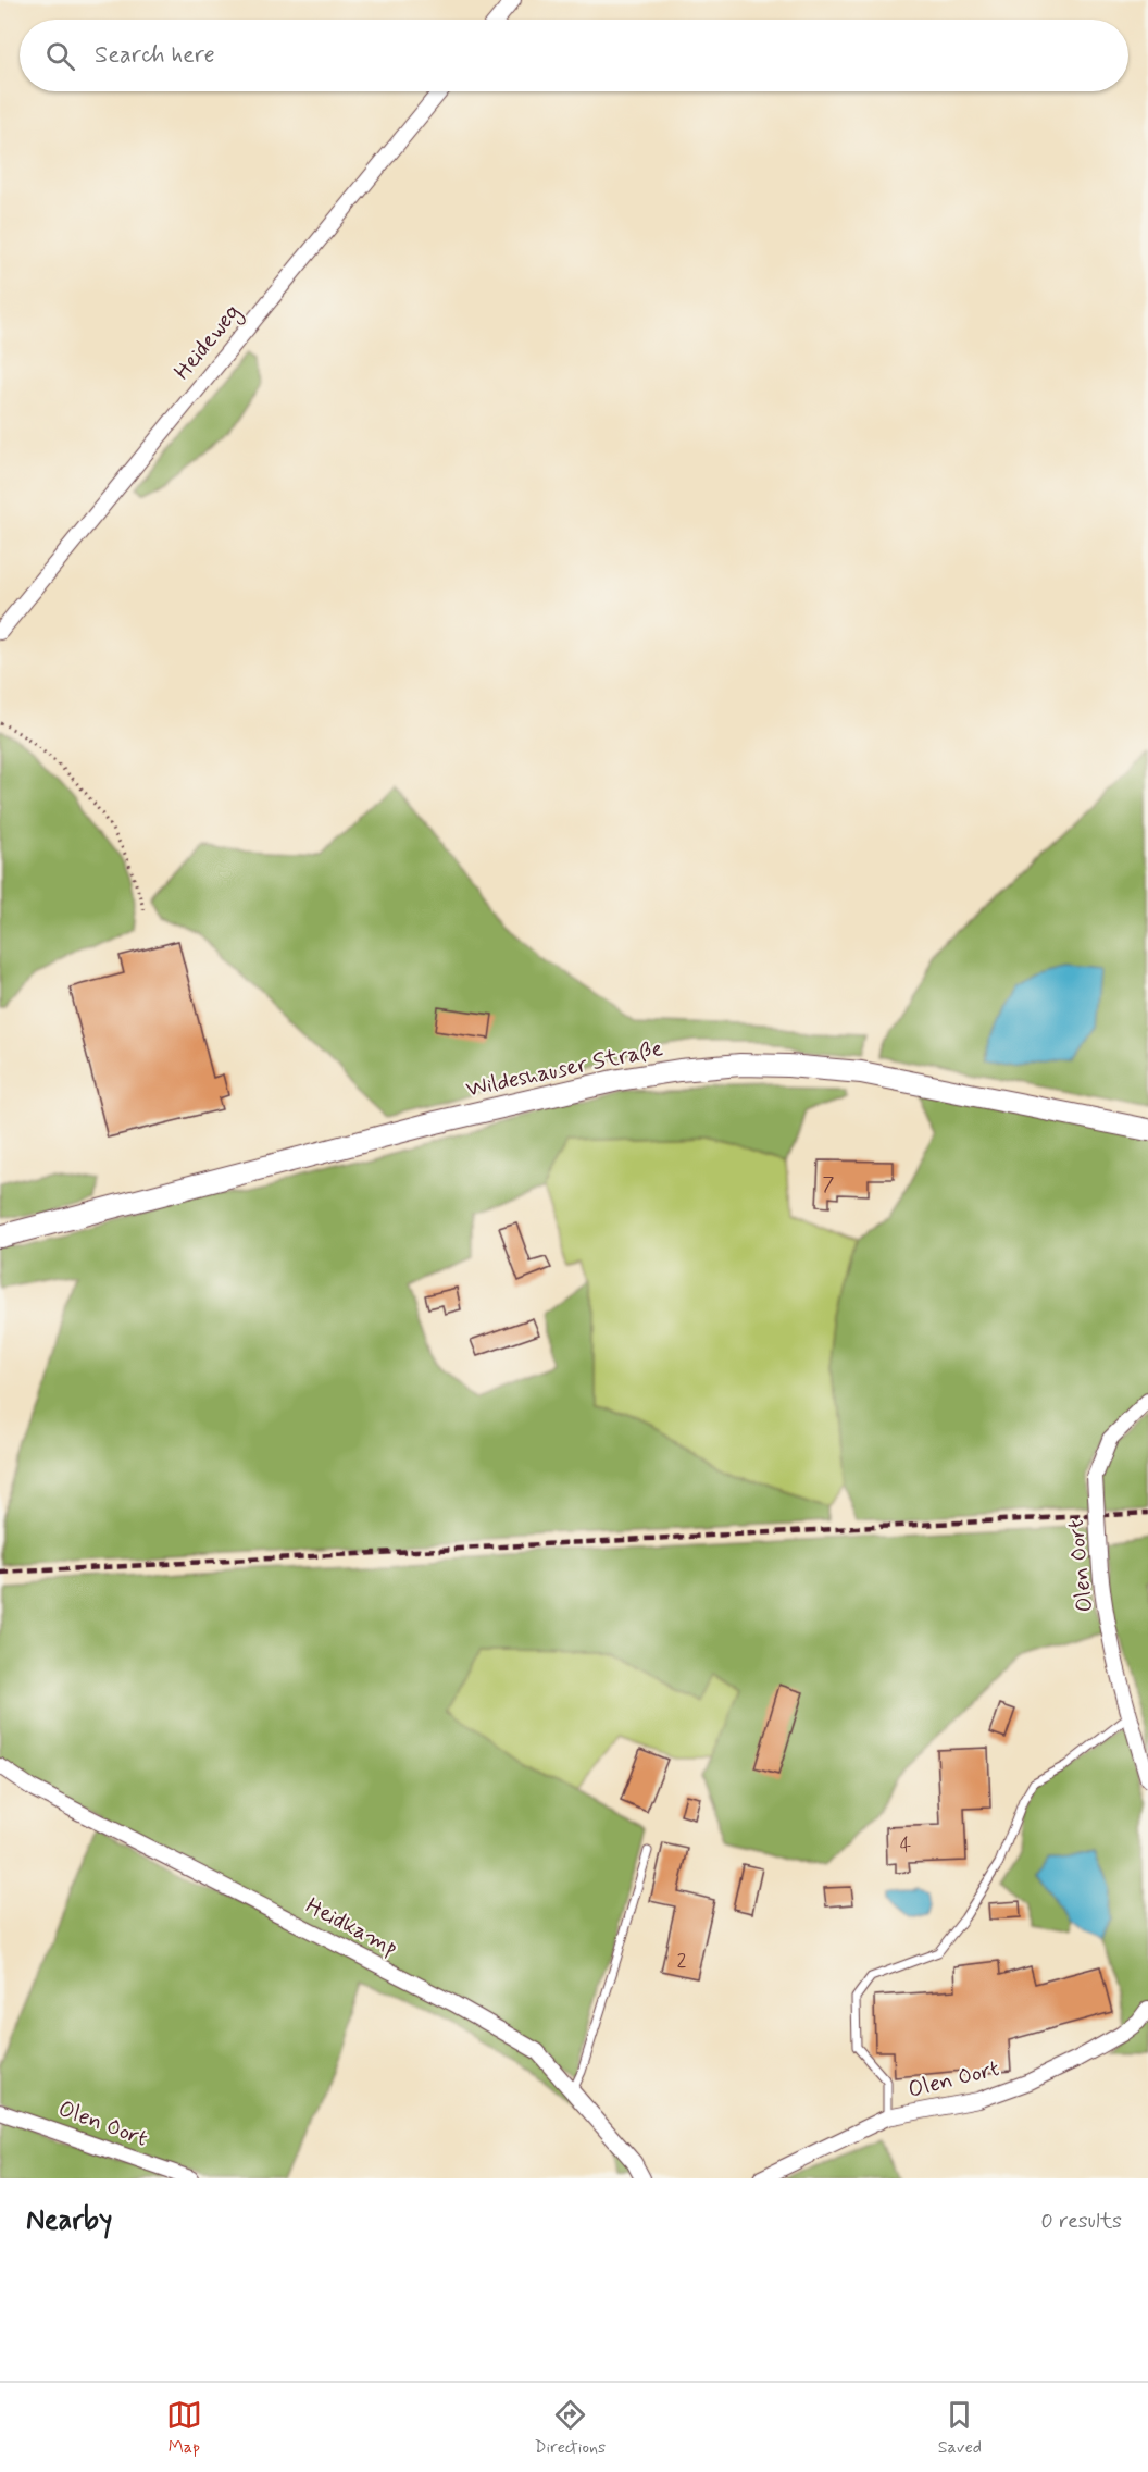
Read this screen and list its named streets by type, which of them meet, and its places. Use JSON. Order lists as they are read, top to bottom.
{
  "streets": {
    "main road": ["Wildeshauser Straße"],
    "street": ["Heideweg", "Olen Oort", "Heidkamp"]
  },
  "house_numbers": ["7", "4", "2"],
  "page": {
    "search": "Search here",
    "heading": ["Nearby", "0 results"],
    "nav": ["Map", "Directions", "Saved"]
  }
}
